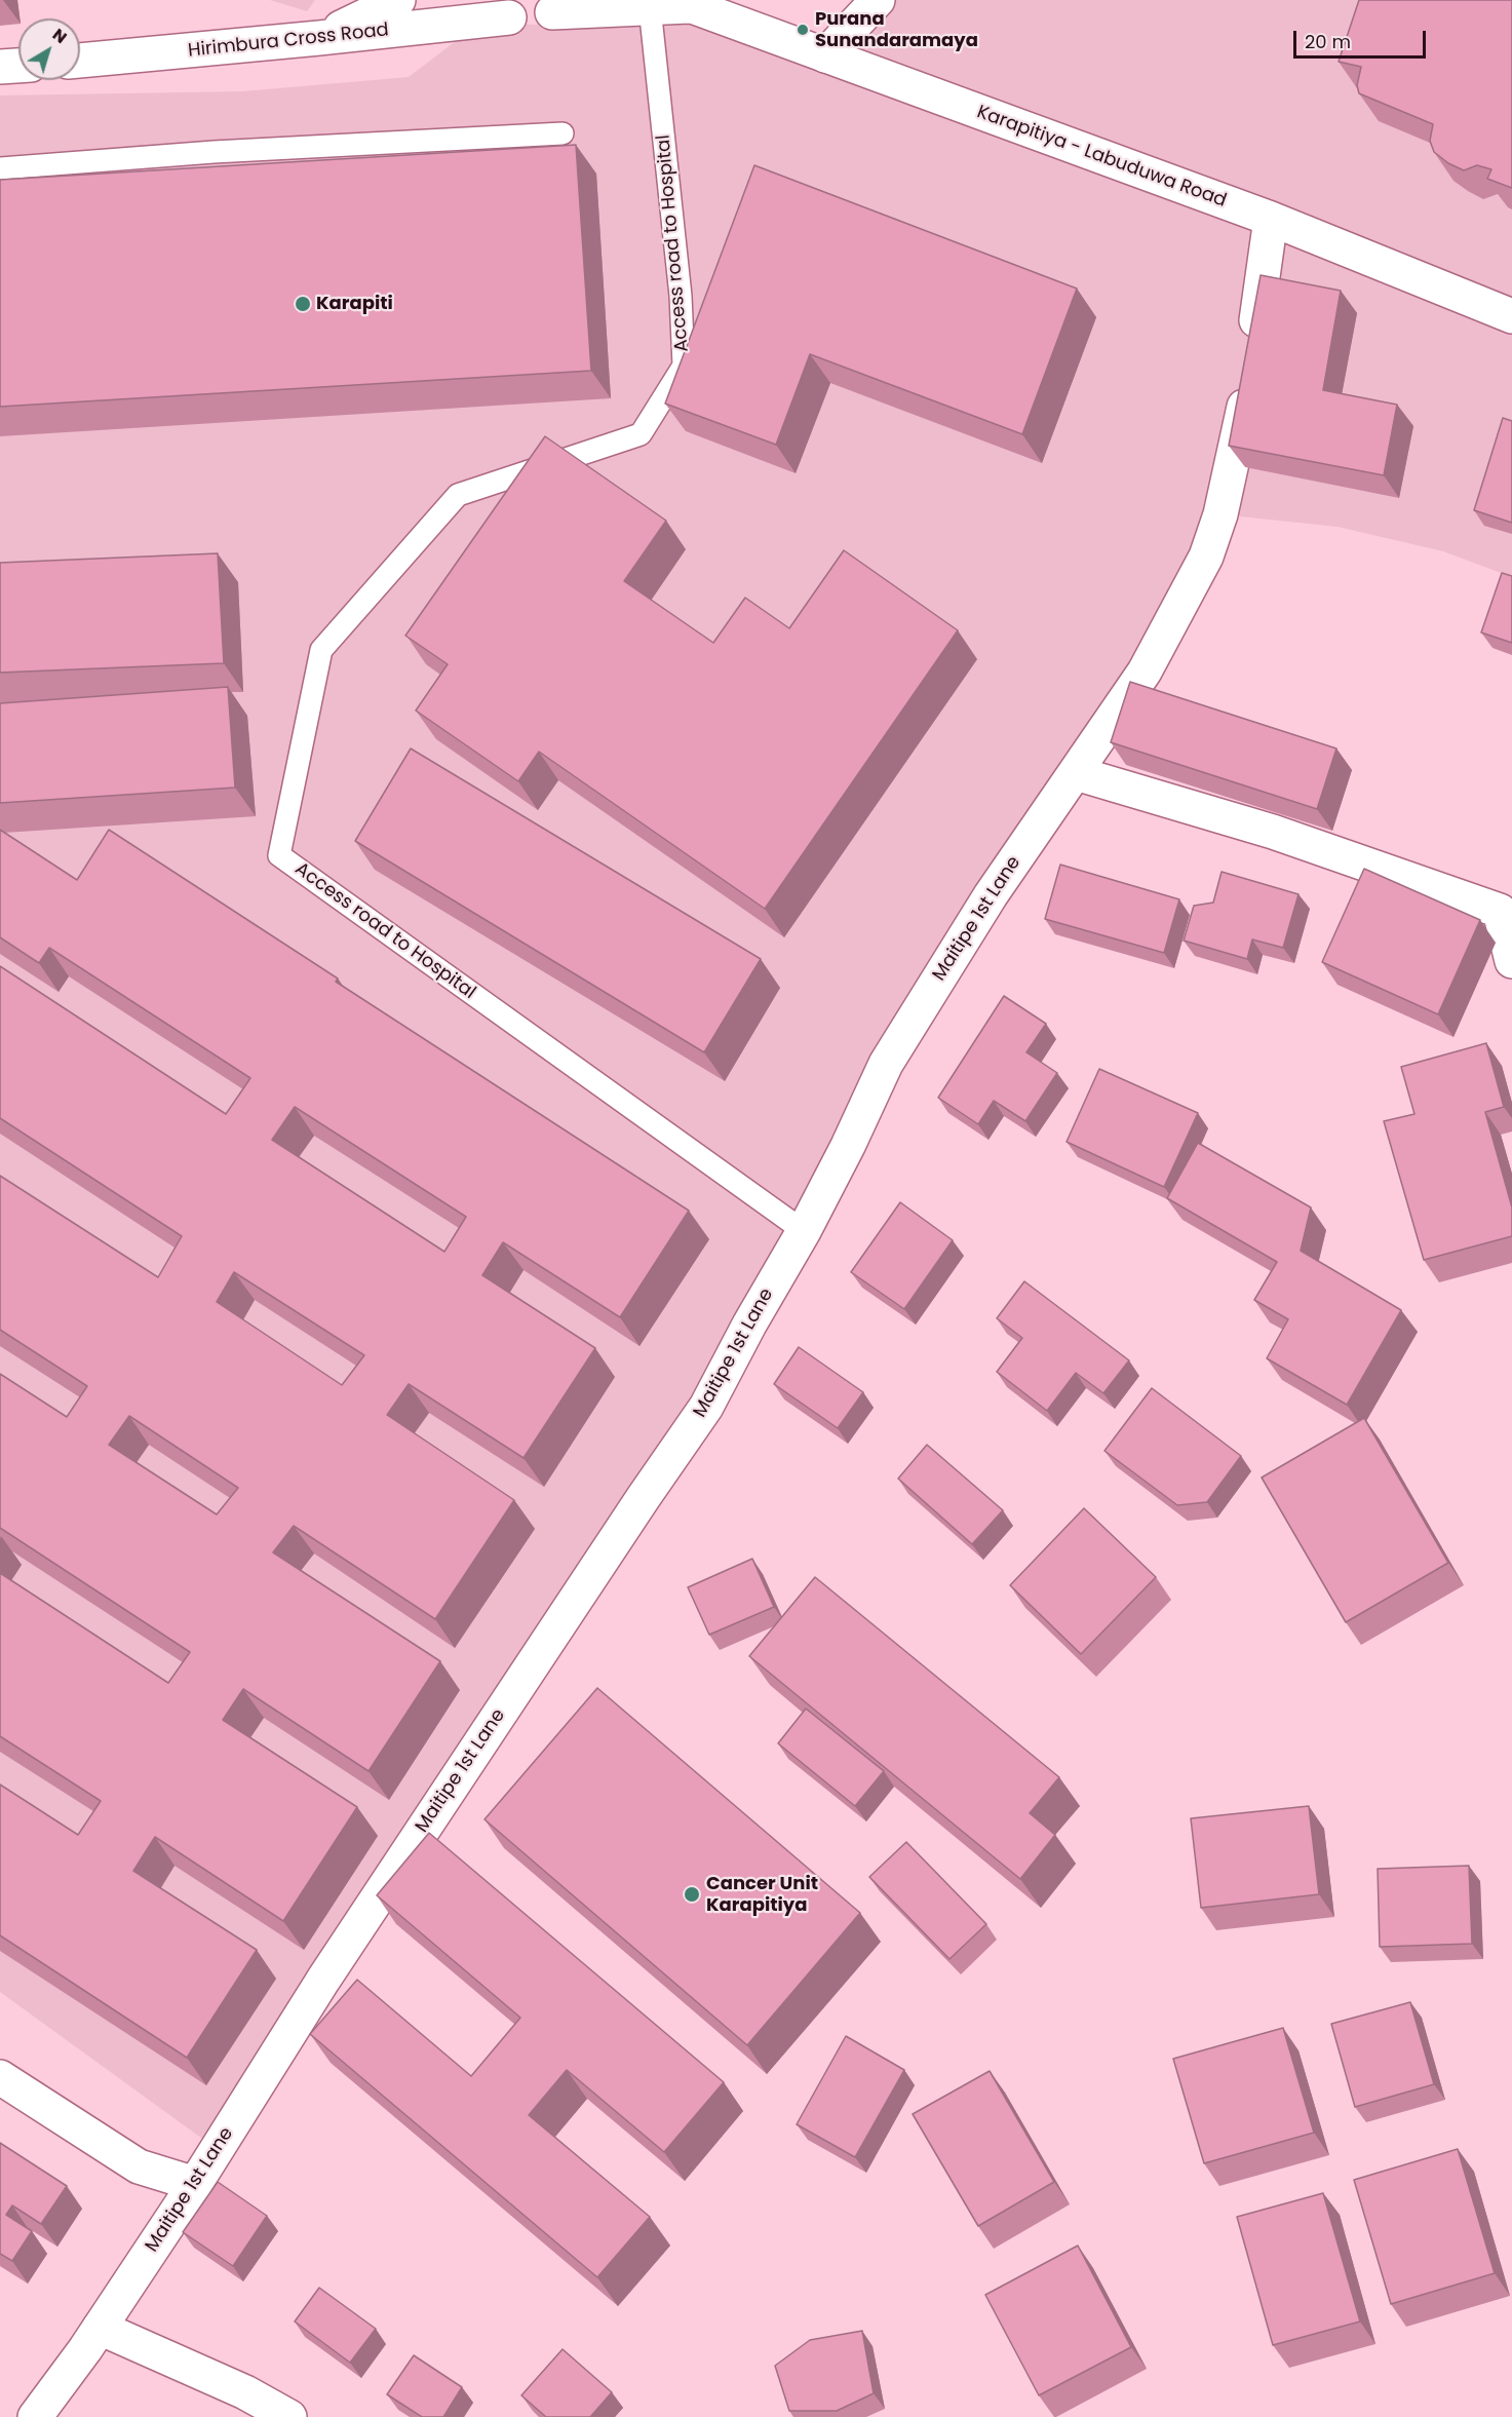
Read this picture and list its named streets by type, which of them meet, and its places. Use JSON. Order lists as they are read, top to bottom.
{
  "streets": {
    "street": ["Hirimbura Cross Road", "Karapitiya - Labuduwa Road", "Maitipe 1st Lane"],
    "lane": ["Access road to Hospital"]
  },
  "crossings": [
    ["Hirimbura Cross Road", "Karapitiya - Labuduwa Road"],
    ["Karapitiya - Labuduwa Road", "Access road to Hospital"],
    ["Karapitiya - Labuduwa Road", "Maitipe 1st Lane"],
    ["Access road to Hospital", "Maitipe 1st Lane"]
  ],
  "places": ["Purana Sunandaramaya", "Karapiti", "Cancer Unit Karapitiya"],
  "scale_bar": "20 m",
  "north": "top right"
}
